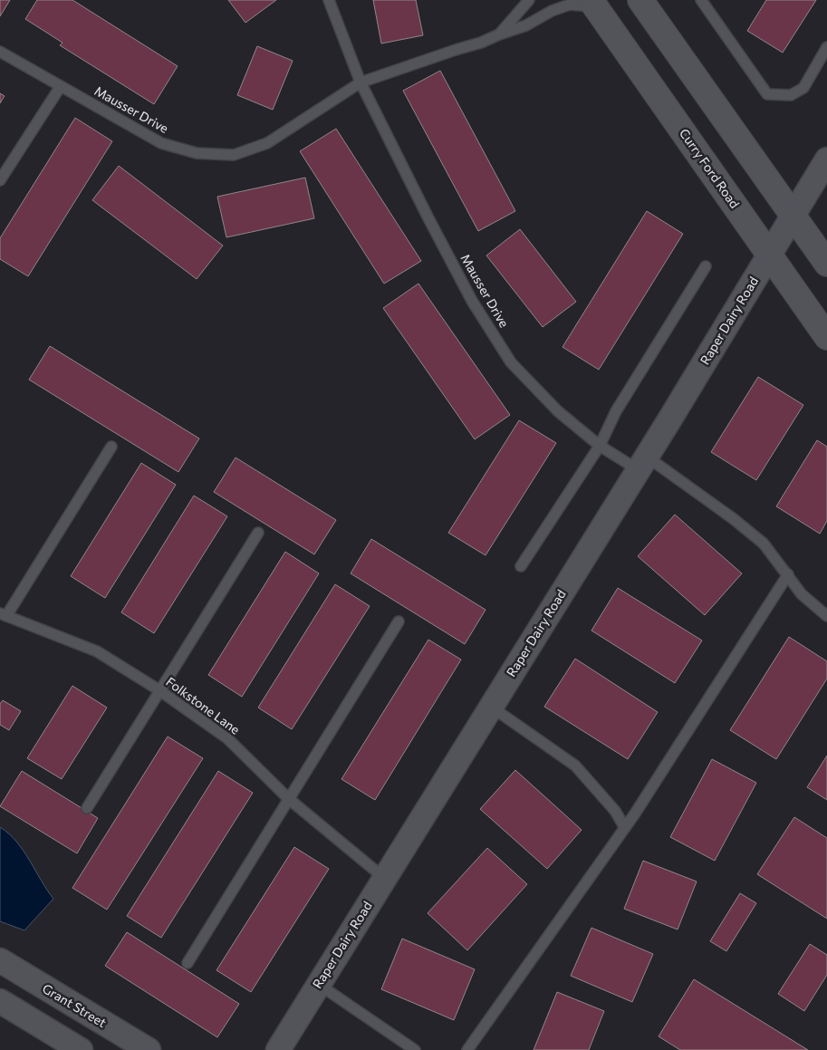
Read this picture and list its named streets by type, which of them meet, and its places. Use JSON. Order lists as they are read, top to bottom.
{
  "streets": {
    "main road": ["Curry Ford Road"],
    "street": ["Raper Dairy Road", "Grant Street"],
    "lane": ["Mausser Drive", "Folkstone Lane"]
  },
  "crossings": [
    ["Mausser Drive", "Curry Ford Road"],
    ["Mausser Drive", "Raper Dairy Road"],
    ["Curry Ford Road", "Raper Dairy Road"],
    ["Raper Dairy Road", "Folkstone Lane"]
  ]
}
